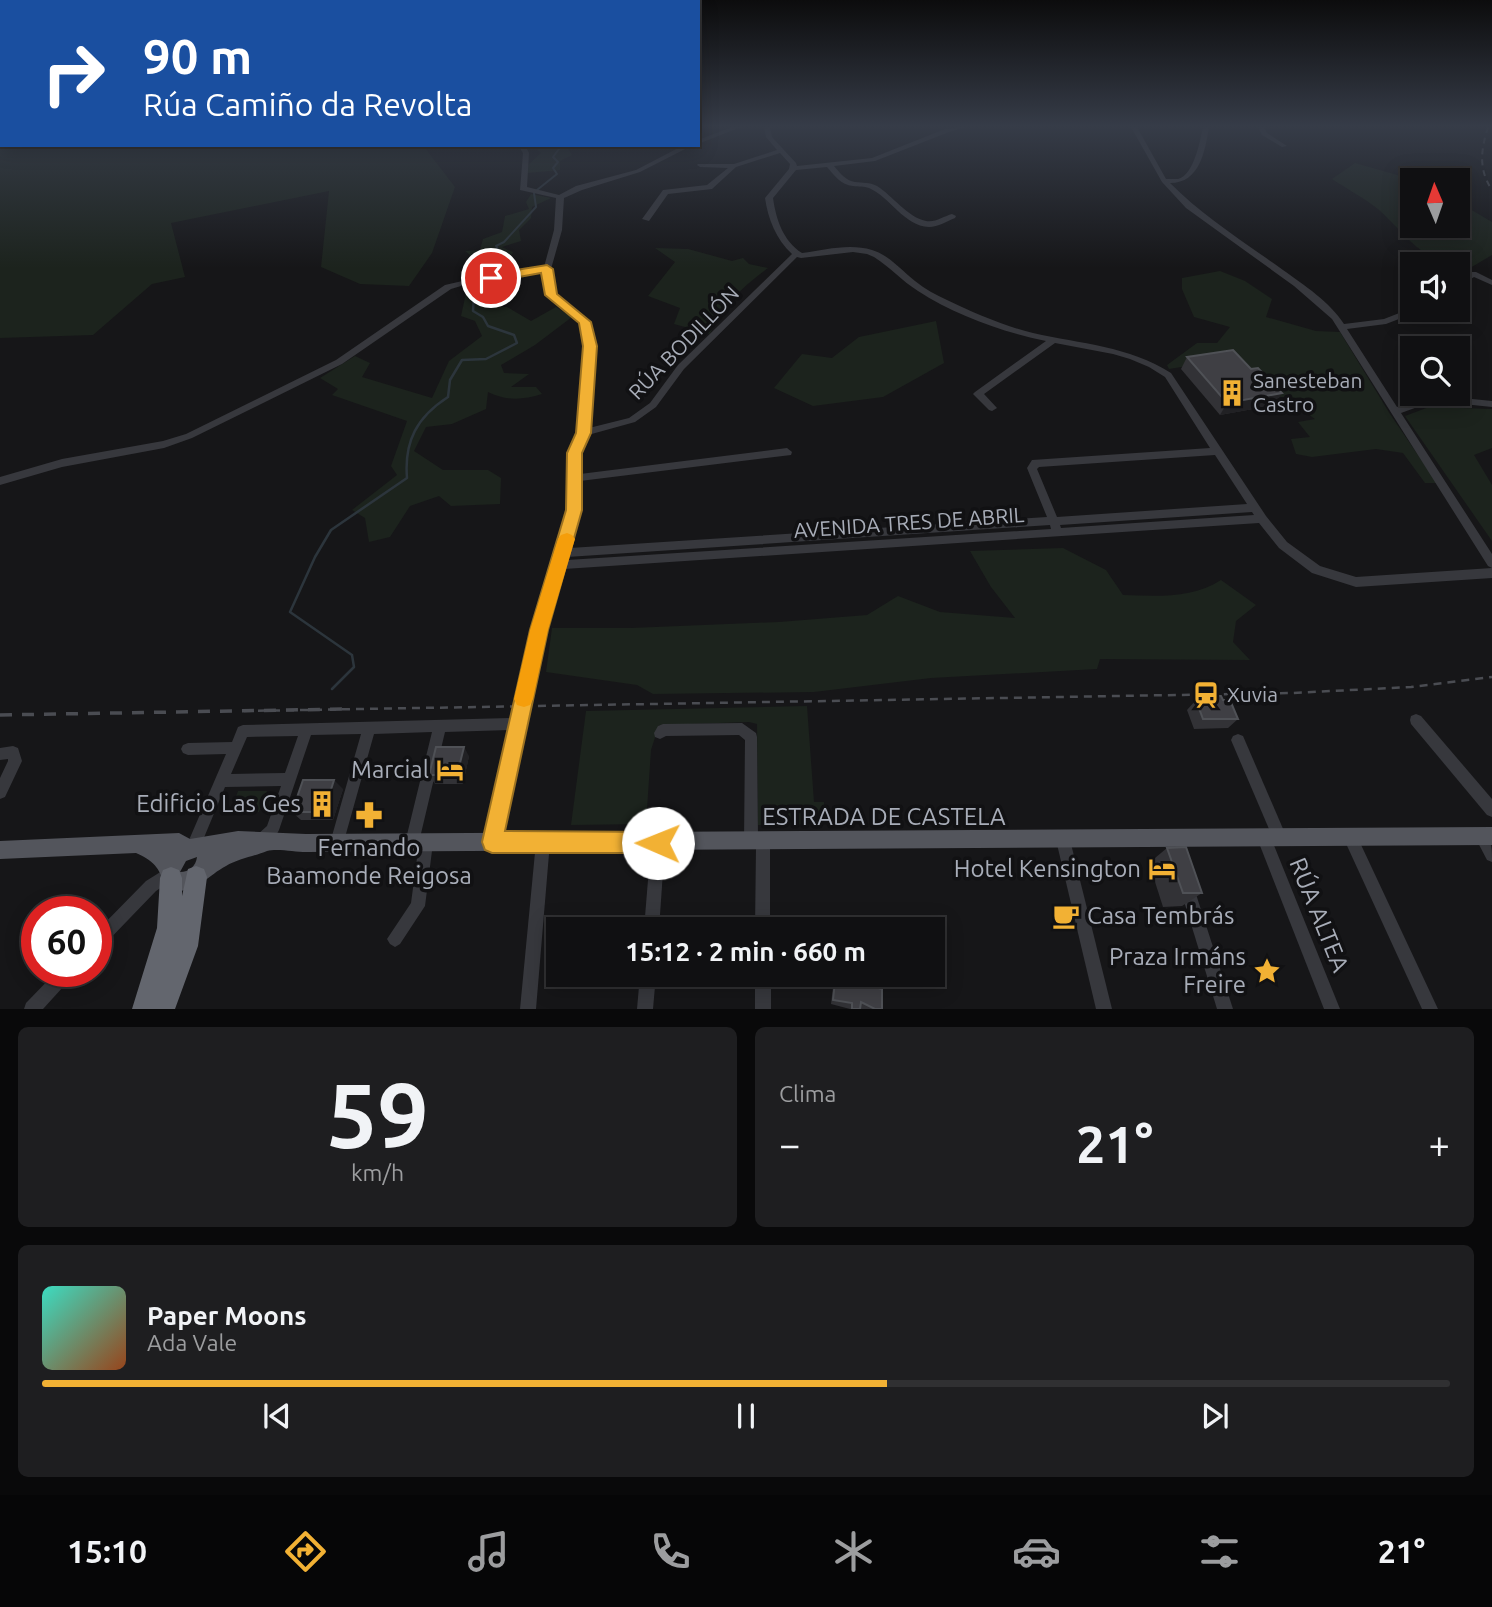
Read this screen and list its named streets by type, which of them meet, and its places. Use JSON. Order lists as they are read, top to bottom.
{
  "streets": {
    "main road": ["ESTRADA DE CASTELA"],
    "street": ["RÚA BODILLÓN", "AVENIDA TRES DE ABRIL", "RÚA ALTEA"]
  },
  "crossings": [
    ["ESTRADA DE CASTELA", "RÚA ALTEA"]
  ],
  "places": {
    "building": ["Sanesteban Castro", "Edificio Las Ges"],
    "station": ["Xuvia"],
    "hotel": ["Marcial", "Hotel Kensington"],
    "pharmacy": ["Fernando Baamonde Reigosa"],
    "cafe": ["Casa Tembrás"],
    "place": ["Praza Irmáns Freire"]
  },
  "north": "top",
  "page": {
    "turn": ["90 m", "Rúa Camiño da Revolta"],
    "limit": "60",
    "trip": "15:12 · 2 min · 660 m",
    "tile": [
      ["59", "km/h"],
      "Clima"
    ],
    "heat": ["−", "21°", "+"],
    "song": ["Paper Moons", "Ada Vale"],
    "tabs": ["15:10", "21°"]
  }
}
